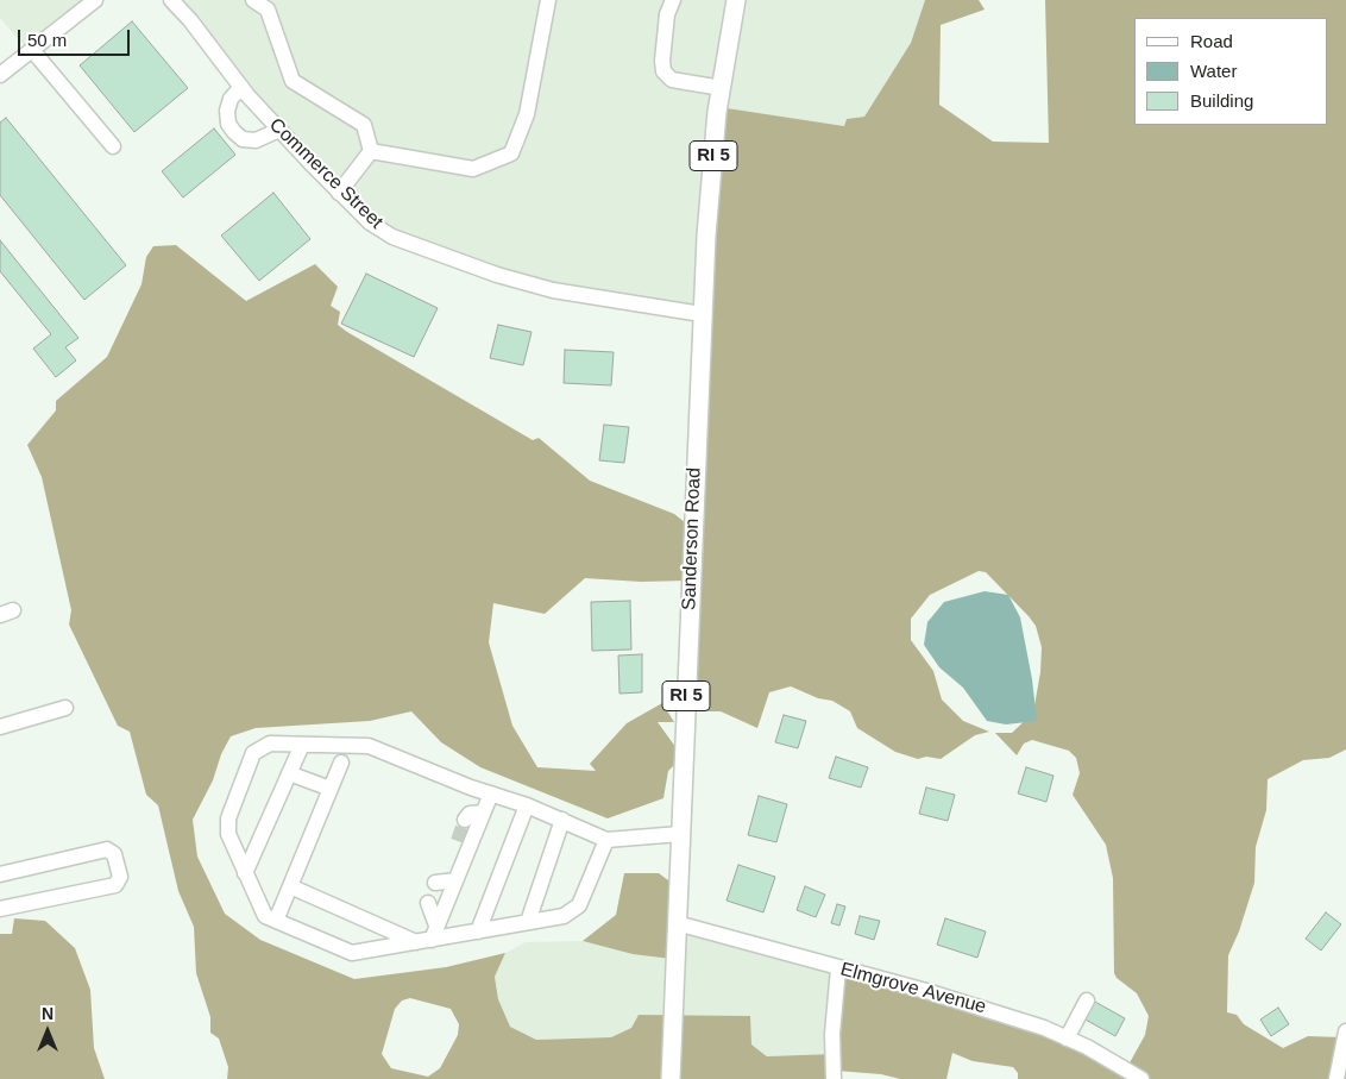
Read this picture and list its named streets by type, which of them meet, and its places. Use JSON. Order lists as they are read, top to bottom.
{
  "streets": {
    "main road": ["RI 5", "Sanderson Road"],
    "street": ["Commerce Street", "Elmgrove Avenue"]
  },
  "crossings": [
    ["Commerce Street", "Sanderson Road"],
    ["Sanderson Road", "Elmgrove Avenue"]
  ],
  "legend": ["Road", "Water", "Building"],
  "scale_bar": "50 m",
  "north": "top"
}
